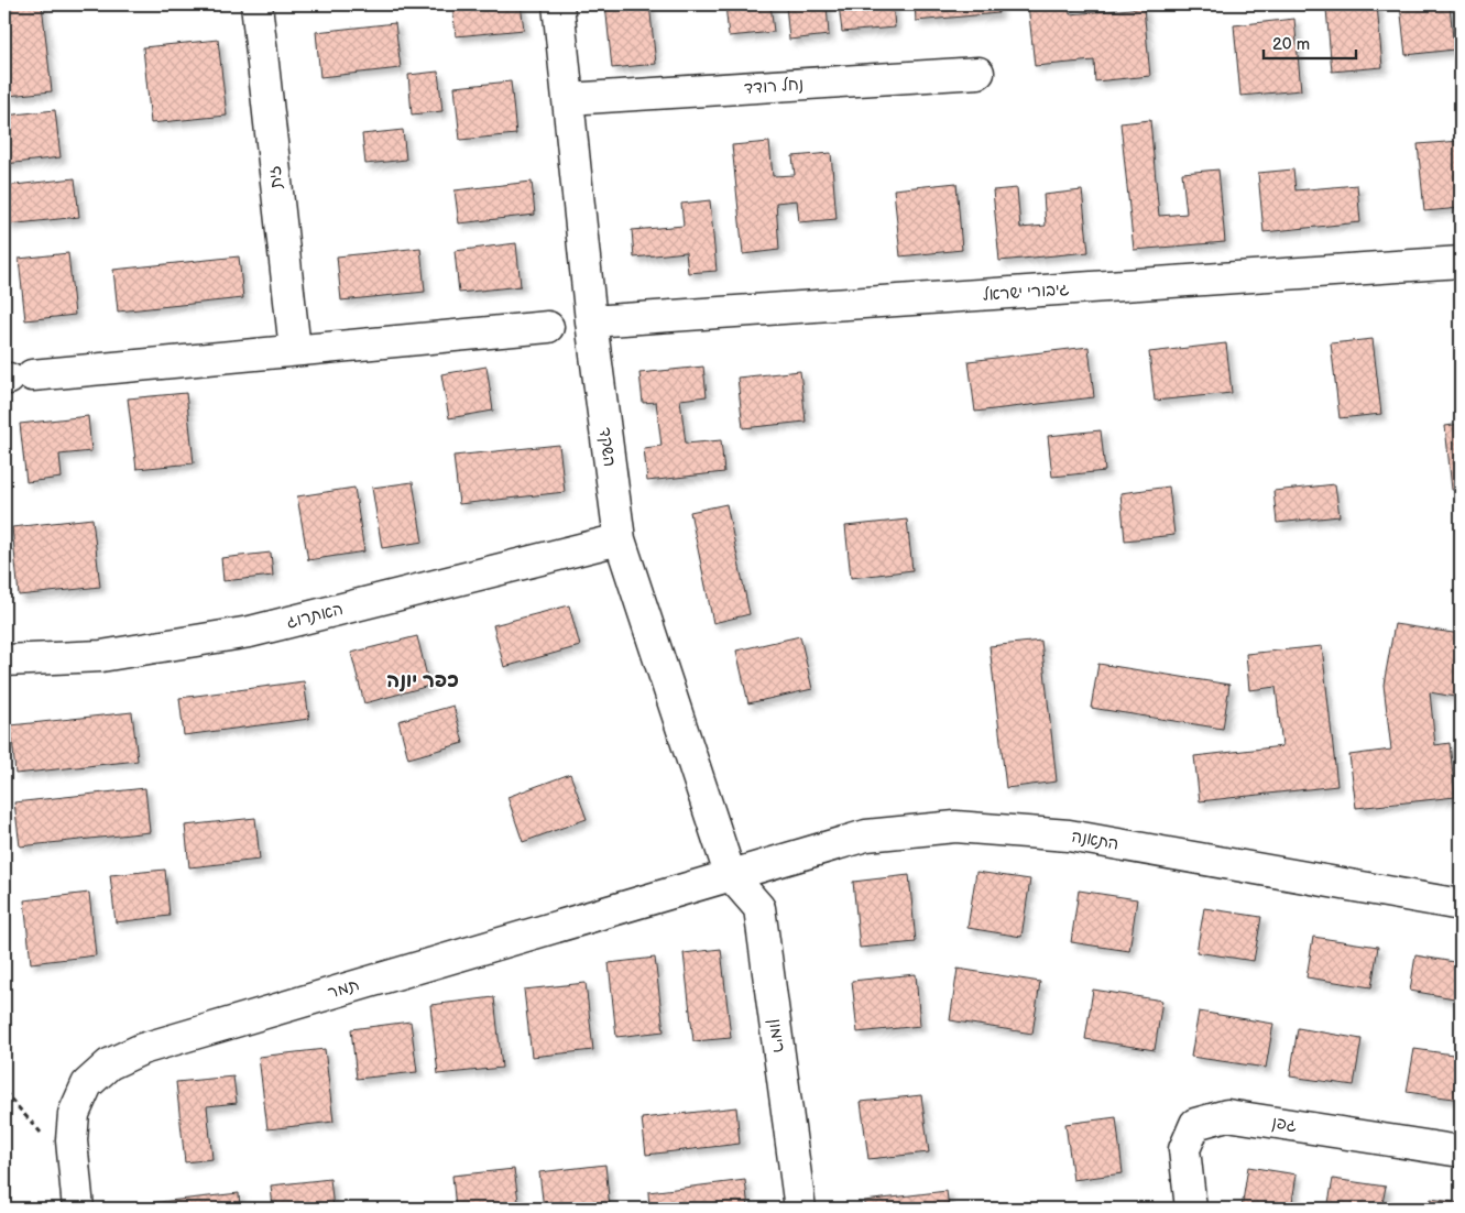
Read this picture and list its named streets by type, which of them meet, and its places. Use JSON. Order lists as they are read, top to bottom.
{
  "streets": {
    "street": [
      "נחל רודד",
      "זית",
      "גיבורי ישראל",
      "השקד",
      "האתרוג",
      "התאנה",
      "תמר",
      "רימון",
      "גפן"
    ]
  },
  "crossings": [
    ["נחל רודד", "השקד"],
    ["גיבורי ישראל", "השקד"],
    ["השקד", "האתרוג"],
    ["השקד", "התאנה"],
    ["השקד", "תמר"],
    ["השקד", "רימון"],
    ["התאנה", "תמר"],
    ["התאנה", "רימון"],
    ["תמר", "רימון"]
  ],
  "districts": ["כפר יונה"],
  "scale_bar": "20 m"
}
